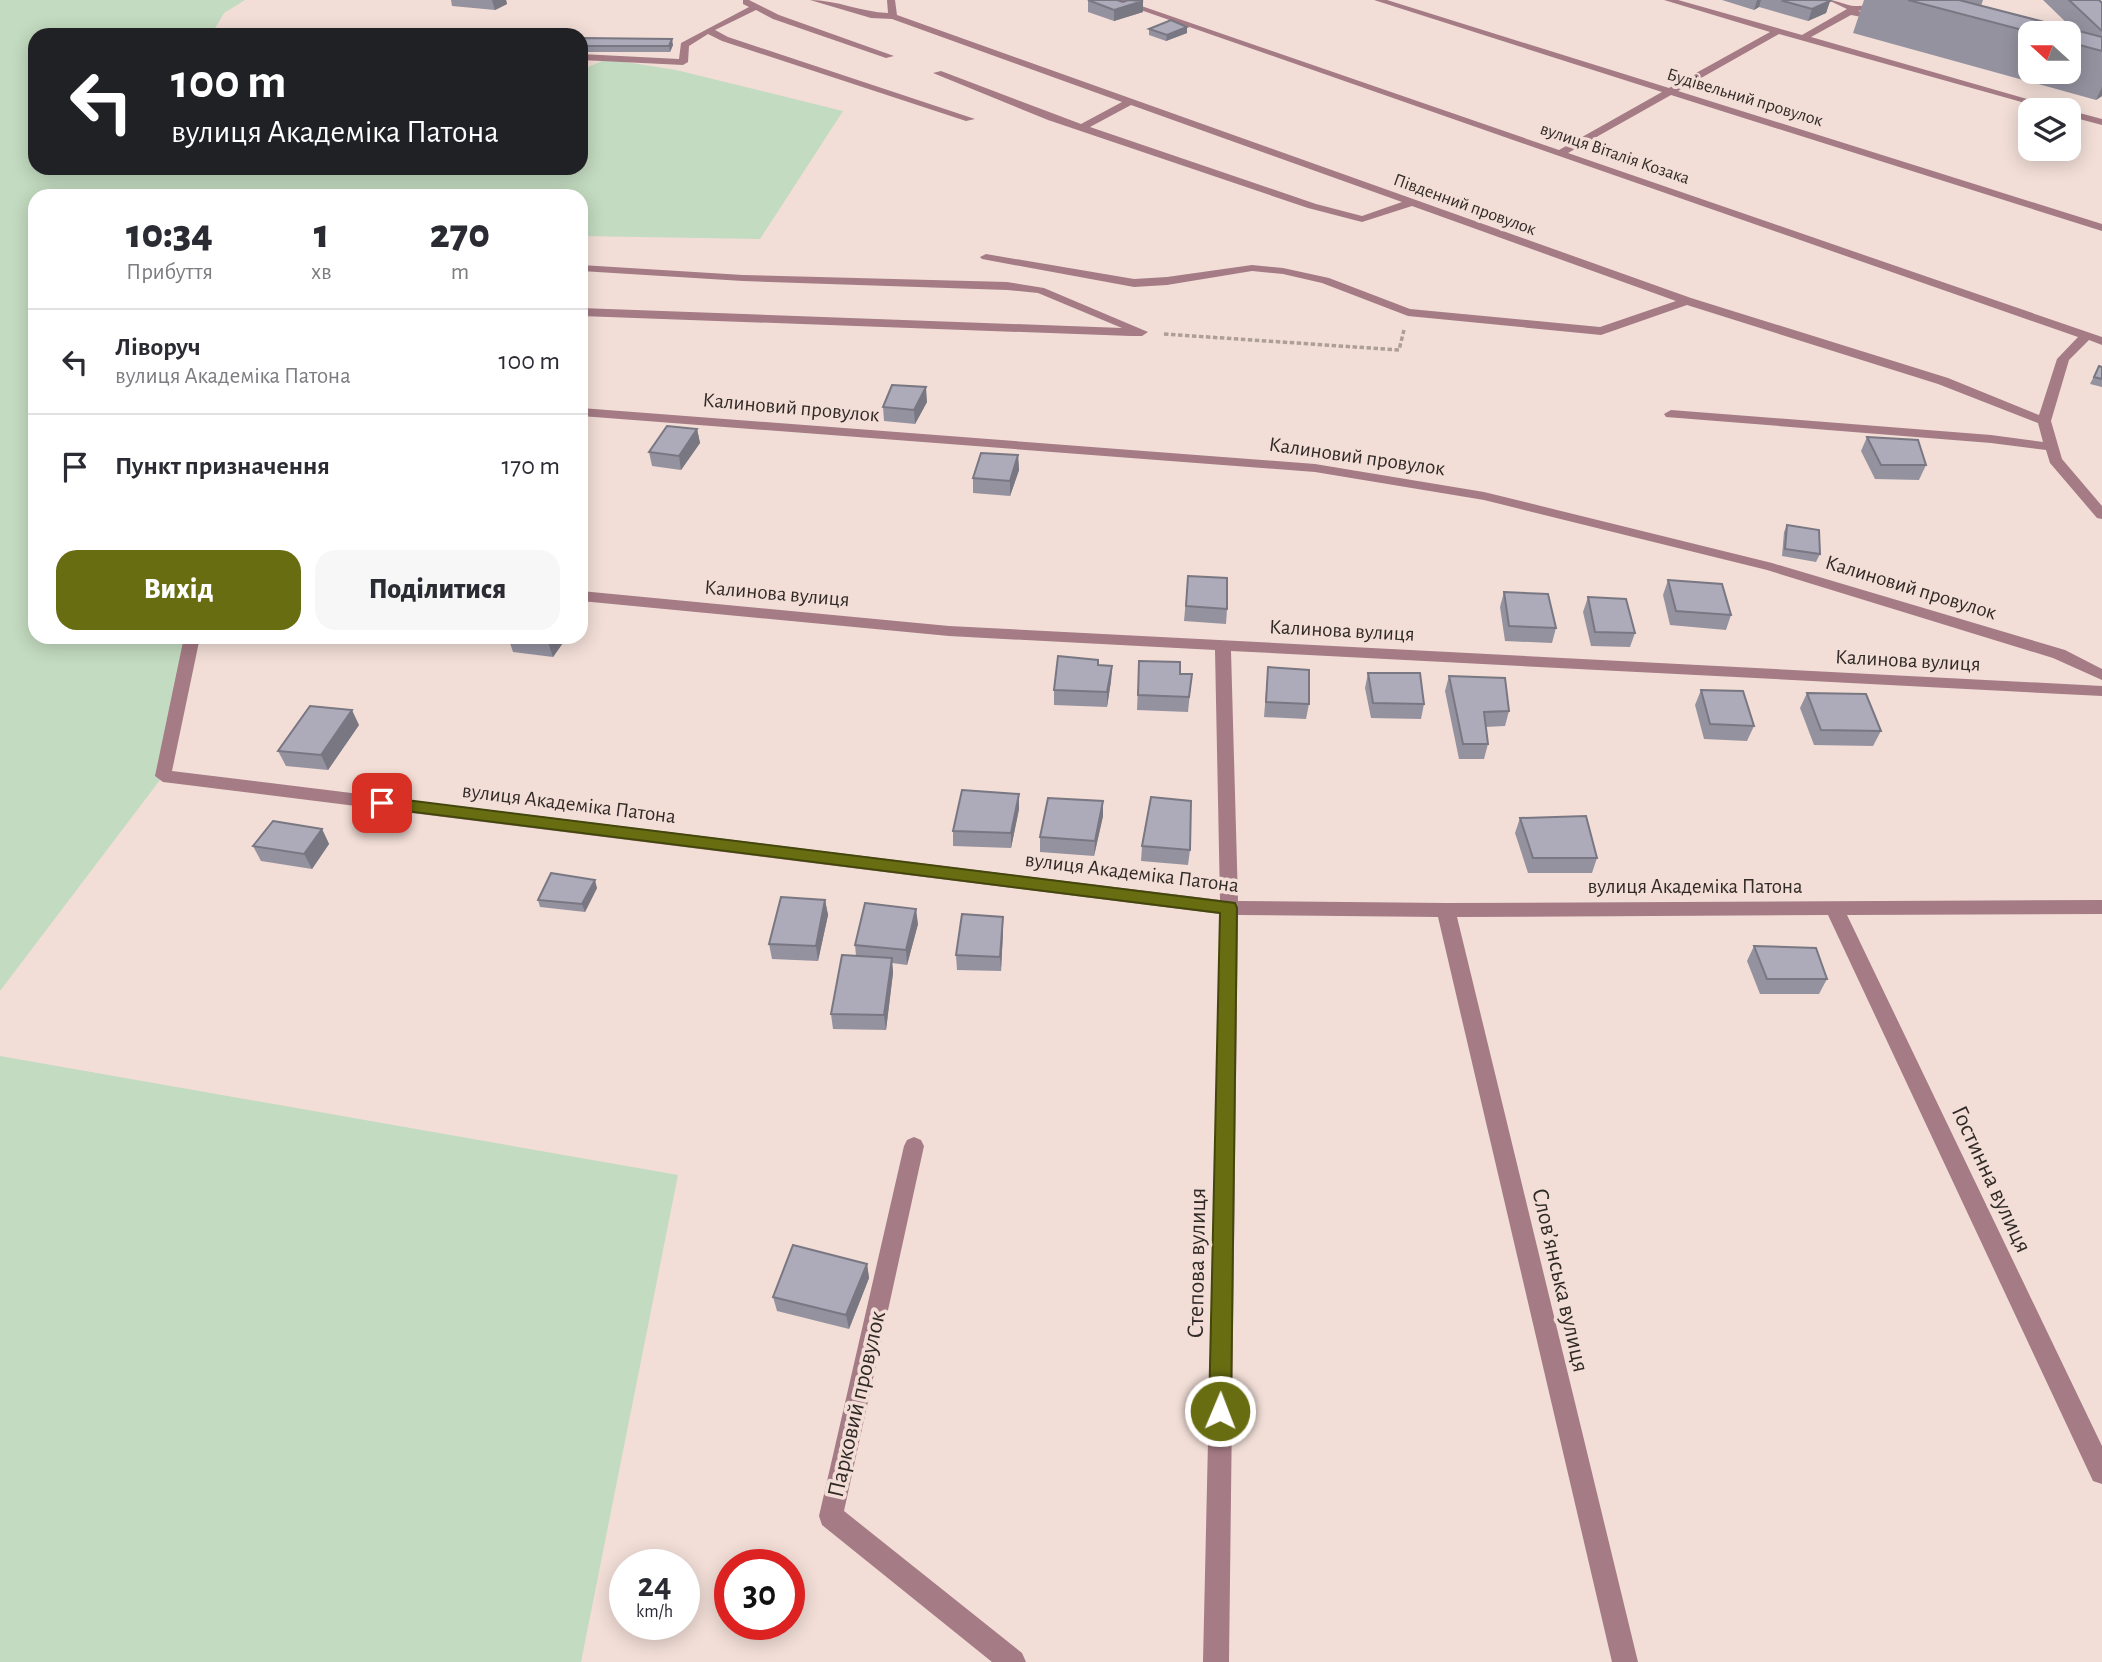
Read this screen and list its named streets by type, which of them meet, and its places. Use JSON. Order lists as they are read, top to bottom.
{
  "streets": {
    "street": [
      "Будівельний провулок",
      "вулиця Віталія Козака",
      "Південний провулок",
      "Калиновий провулок",
      "Калинова вулиця",
      "вулиця Академіка Патона",
      "Гостинна вулиця",
      "Степова вулиця",
      "Словʼянська вулиця",
      "Парковий провулок"
    ]
  },
  "crossings": [
    ["Калинова вулиця", "Степова вулиця"],
    ["вулиця Академіка Патона", "Гостинна вулиця"],
    ["вулиця Академіка Патона", "Степова вулиця"],
    ["вулиця Академіка Патона", "Словʼянська вулиця"]
  ],
  "north": "left",
  "page": {
    "turn": ["100 m", "вулиця Академіка Патона"],
    "eta": [
      "10:34",
      "Прибуття",
      "1",
      "хв",
      "270",
      "m"
    ],
    "list": [
      {
        "name": "Ліворуч",
        "note": "вулиця Академіка Патона",
        "value": "100 m"
      },
      {
        "name": "Пункт призначення",
        "value": "170 m"
      }
    ],
    "buttons": ["Вихід", "Поділитися"],
    "speed": "24 km/h",
    "limit": "30"
  }
}
